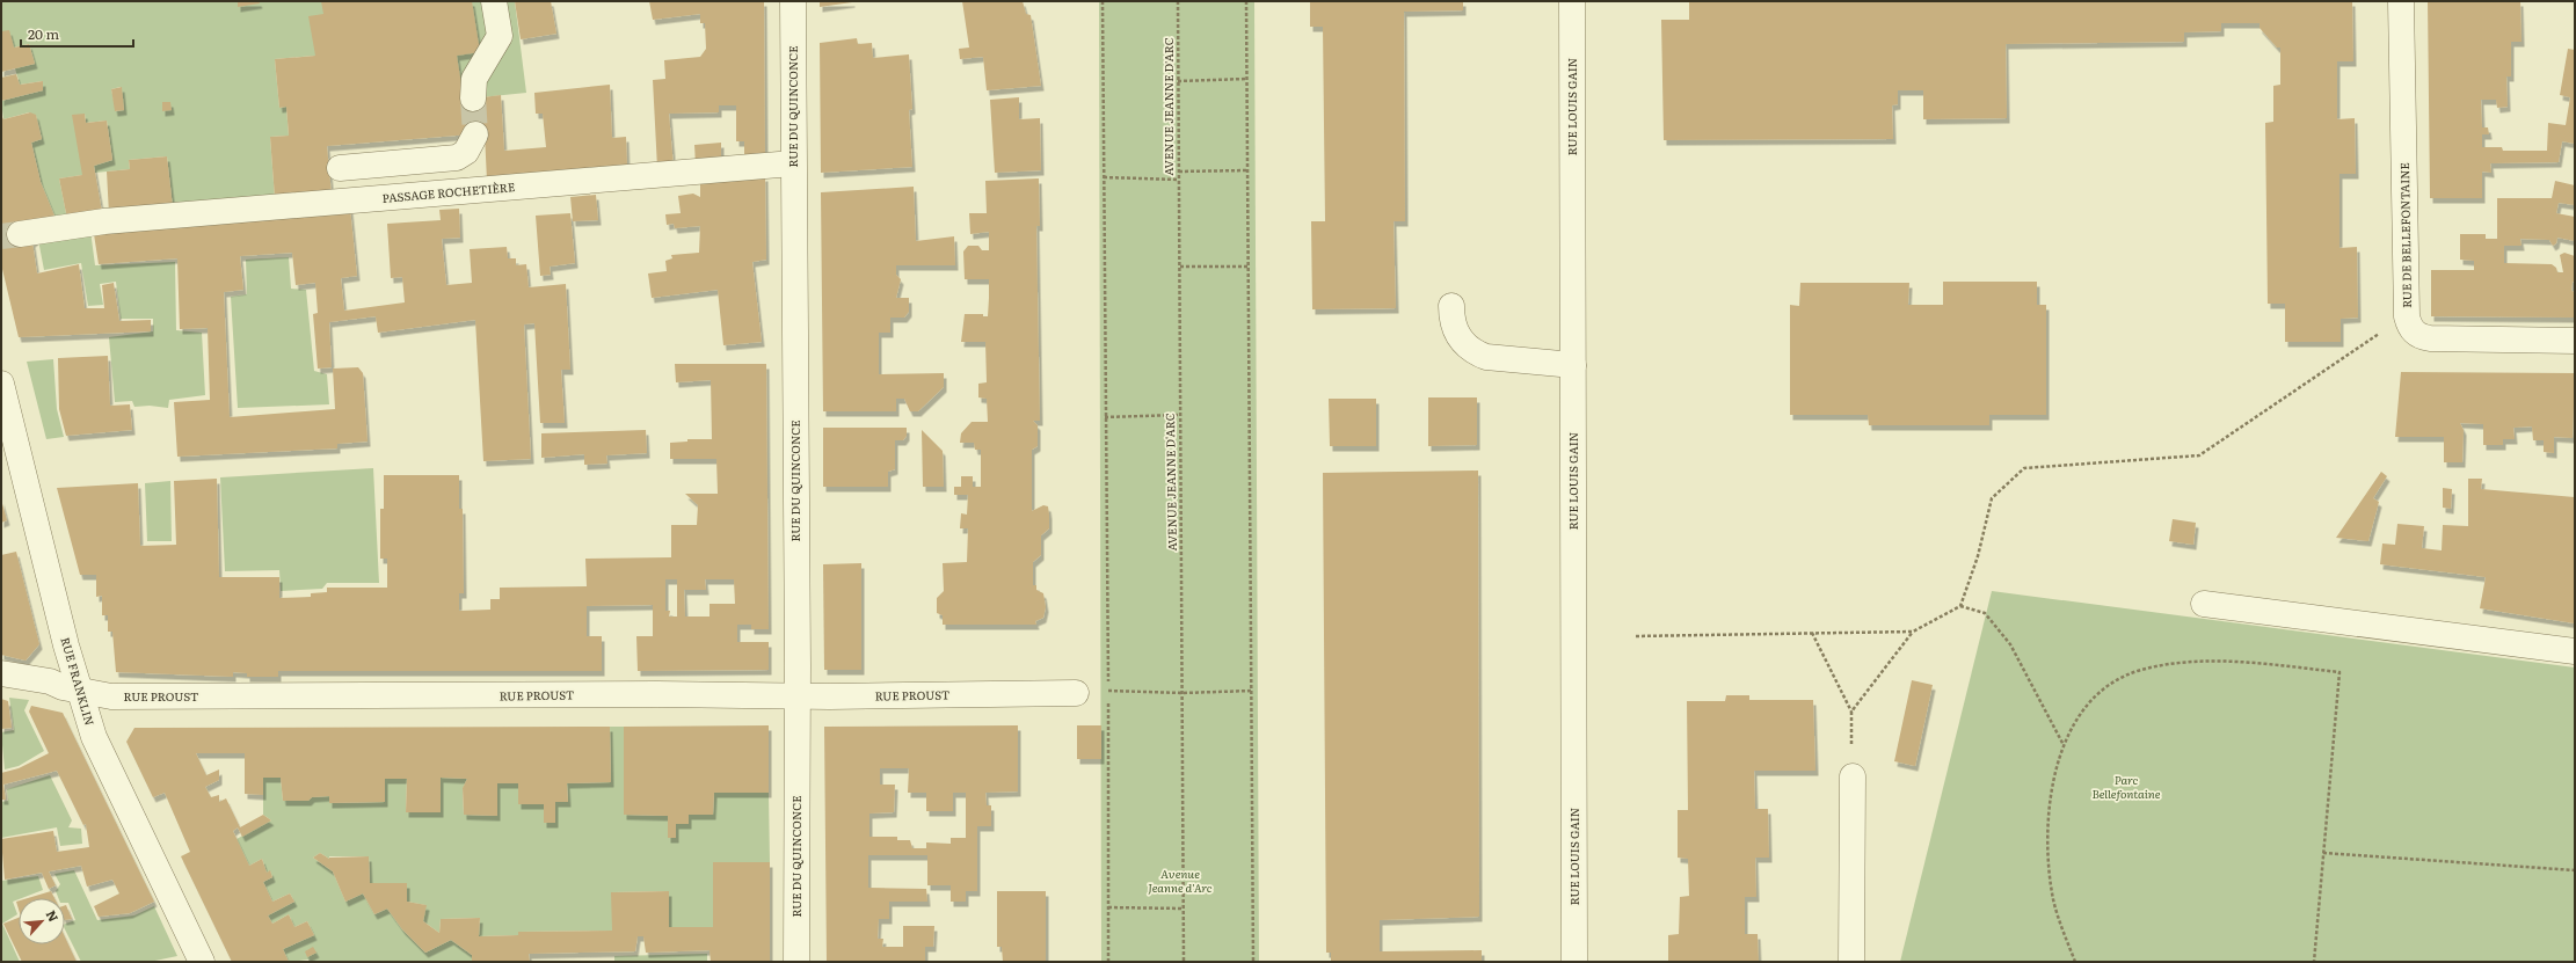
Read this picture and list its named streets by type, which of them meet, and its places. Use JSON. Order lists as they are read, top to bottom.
{
  "streets": {
    "street": [
      "RUE DU QUINCONCE",
      "RUE LOUIS GAIN",
      "PASSAGE ROCHETIÈRE",
      "RUE DE BELLEFONTAINE",
      "RUE FRANKLIN",
      "RUE PROUST"
    ],
    "path": ["AVENUE JEANNE D'ARC"]
  },
  "crossings": [
    ["RUE DU QUINCONCE", "PASSAGE ROCHETIÈRE"],
    ["RUE DU QUINCONCE", "RUE PROUST"],
    ["RUE FRANKLIN", "RUE PROUST"]
  ],
  "parks": ["Parc Bellefontaine", "Avenue Jeanne d'Arc"],
  "scale_bar": "20 m",
  "north": "top right"
}
